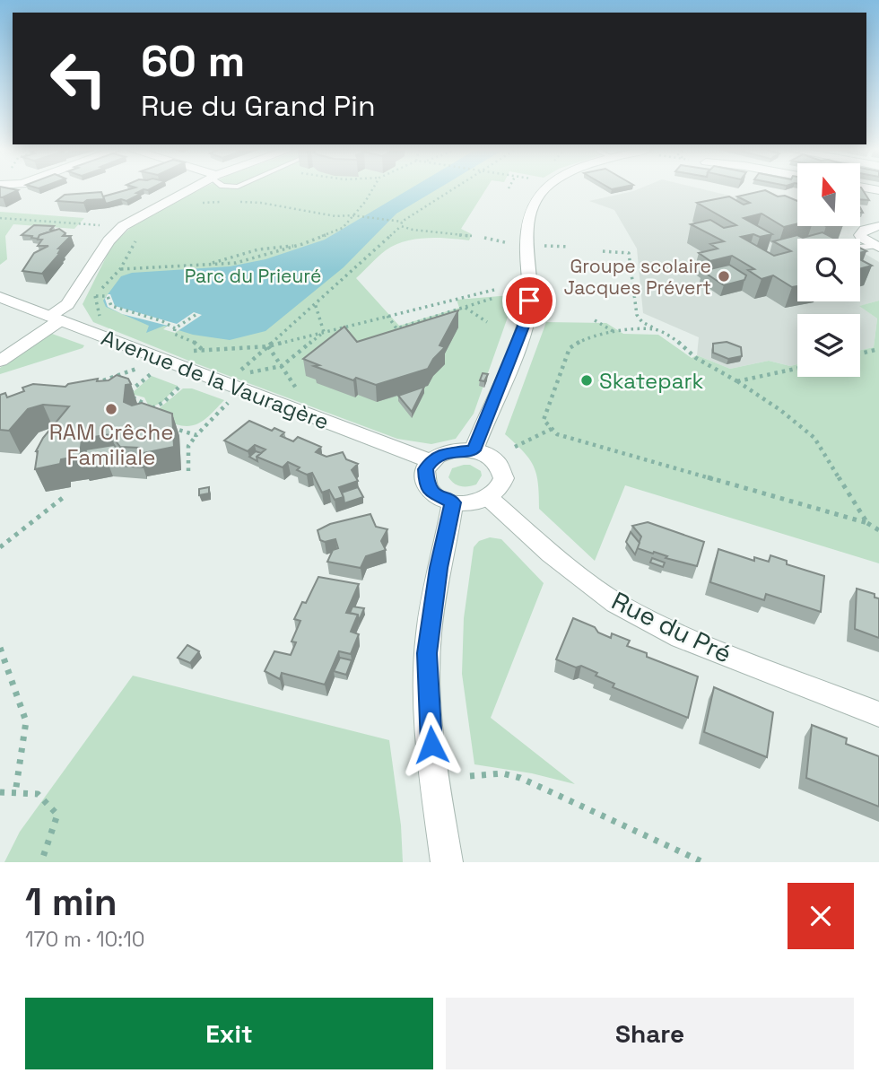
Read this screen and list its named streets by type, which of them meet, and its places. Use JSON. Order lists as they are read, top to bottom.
{
  "streets": {
    "street": ["Avenue de la Vauragère", "Rue du Pré"]
  },
  "crossings": [
    ["Avenue de la Vauragère", "Rue du Pré"]
  ],
  "parks": ["Parc du Prieuré"],
  "places": ["Groupe scolaire Jacques Prévert", "Skatepark", "RAM Crêche Familiale"],
  "north": "top",
  "page": {
    "turn": ["60 m", "Rue du Grand Pin"],
    "heading": ["1 min", "170 m · 10:10"],
    "buttons": ["Exit", "Share"]
  }
}
